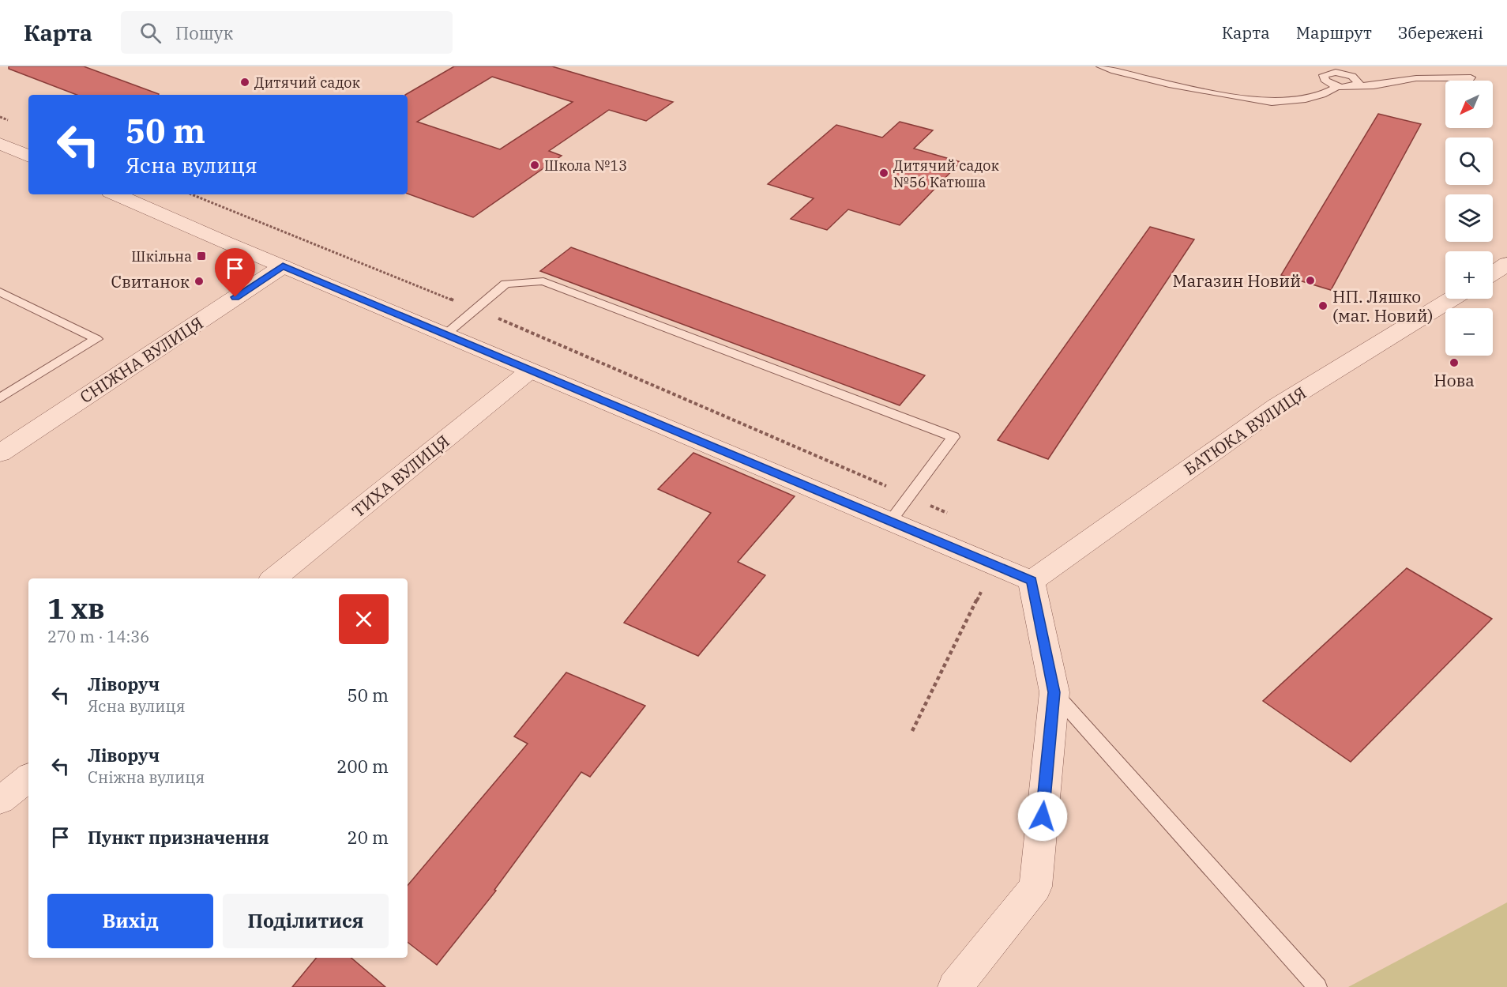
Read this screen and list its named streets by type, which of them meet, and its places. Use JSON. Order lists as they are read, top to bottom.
{
  "streets": {
    "street": ["СНІЖНА ВУЛИЦЯ", "БАТЮКА ВУЛИЦЯ", "ТИХА ВУЛИЦЯ"]
  },
  "places": {
    "other": [
      "Дитячий садок",
      "Школа №13",
      "Дитячий садок №56 Катюша",
      "Магазин Новий",
      "Свитанок",
      "НП. Ляшко (маг. Новий)",
      "Нова"
    ],
    "transit": ["Шкільна"]
  },
  "north": "bottom left",
  "page": {
    "header": "Карта",
    "search": "Пошук",
    "nav": ["Карта", "Маршрут", "Збережені"],
    "map_buttons": ["+", "−"],
    "turn": ["50 m", "Ясна вулиця"],
    "heading": ["1 хв", "270 m · 14:36"],
    "list": [
      {
        "name": "Ліворуч",
        "note": "Ясна вулиця",
        "value": "50 m"
      },
      {
        "name": "Ліворуч",
        "note": "Сніжна вулиця",
        "value": "200 m"
      },
      {
        "name": "Пункт призначення",
        "value": "20 m"
      }
    ],
    "buttons": ["Вихід", "Поділитися"]
  }
}
